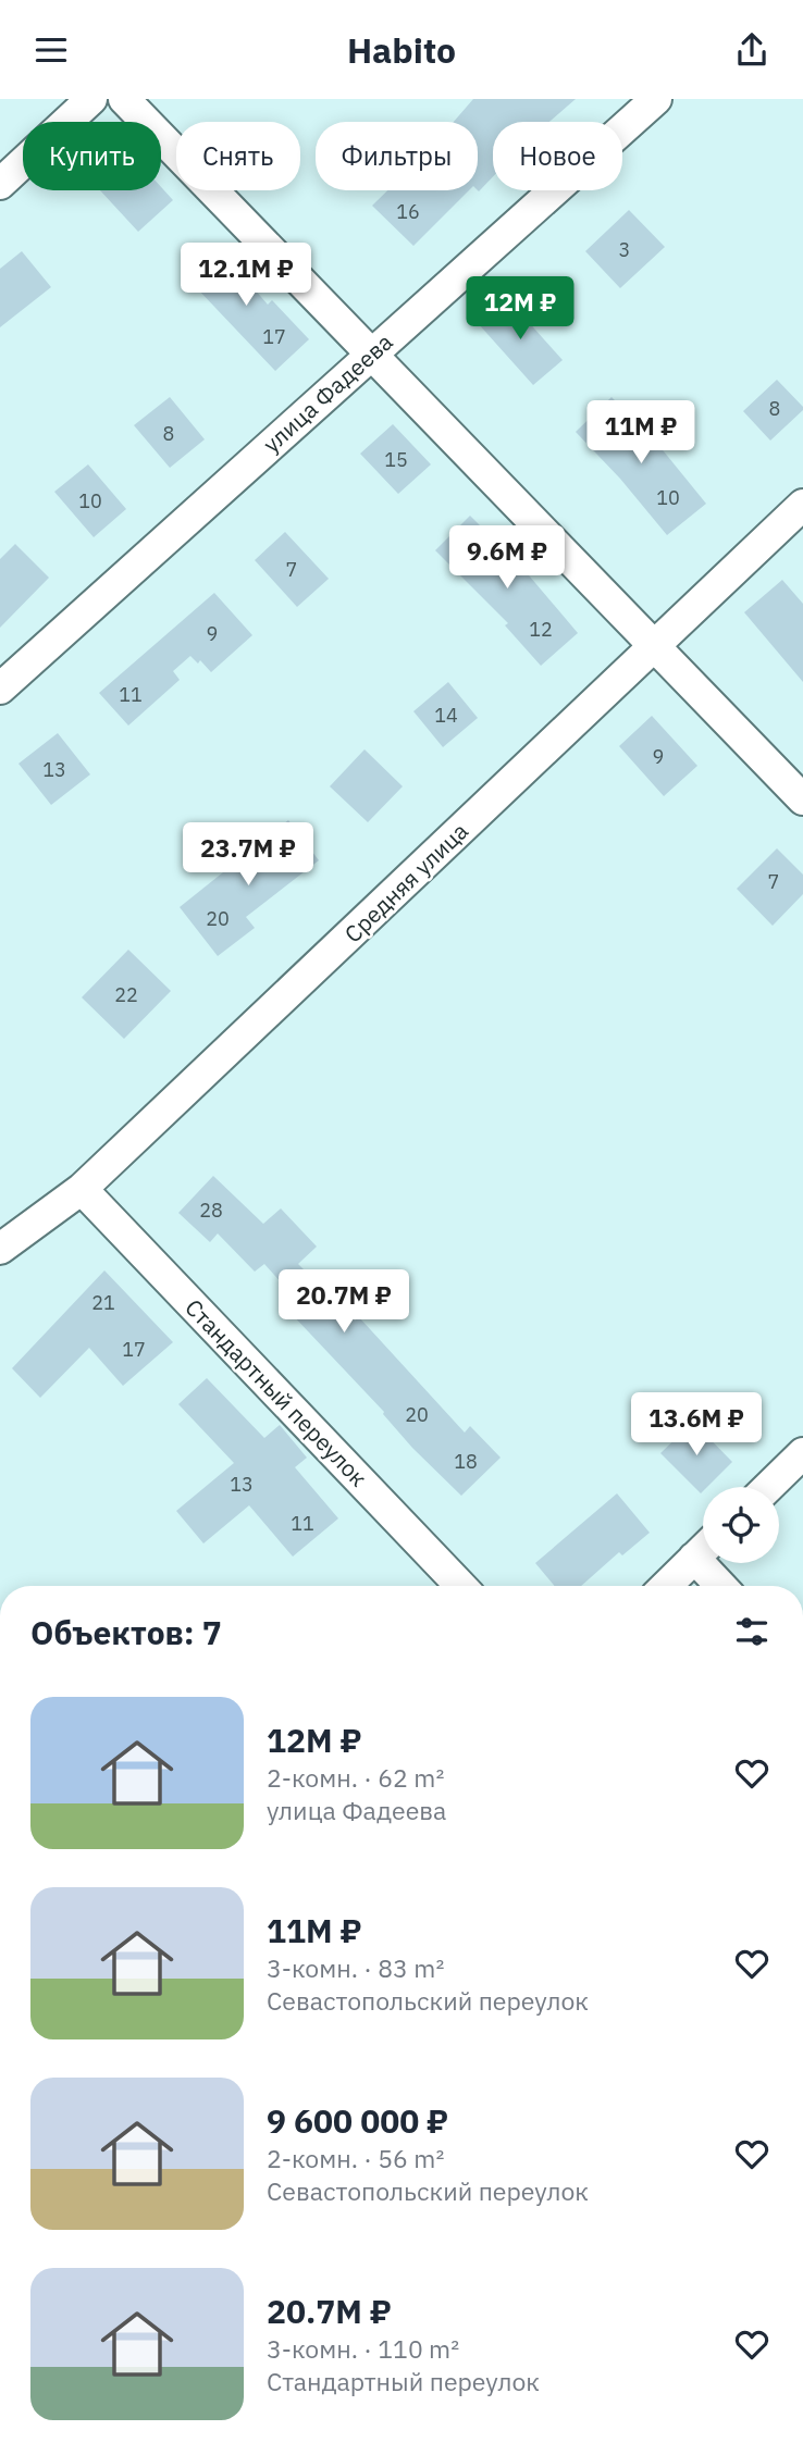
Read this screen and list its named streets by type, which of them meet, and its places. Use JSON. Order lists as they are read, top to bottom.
{
  "streets": {
    "street": ["улица Фадеева", "Средняя улица", "Стандартный переулок"]
  },
  "crossings": [
    ["Средняя улица", "Стандартный переулок"]
  ],
  "house_numbers": [
    "16",
    "3",
    "17",
    "8",
    "8",
    "15",
    "10",
    "10",
    "7",
    "12",
    "9",
    "11",
    "14",
    "9",
    "13",
    "7",
    "20",
    "22",
    "28",
    "21",
    "17",
    "20",
    "18",
    "13",
    "11"
  ],
  "page": {
    "header": "Habito",
    "chip": [
      "Купить",
      "Снять",
      "Фильтры",
      "Новое"
    ],
    "price": [
      "12.1M ₽",
      "12M ₽",
      "11M ₽",
      "9.6M ₽",
      "23.7M ₽",
      "20.7M ₽",
      "13.6M ₽"
    ],
    "heading": "Объектов: 7",
    "list": [
      {
        "name": "12M ₽",
        "note": "2-комн. · 62 m² · улица Фадеева"
      },
      {
        "name": "11M ₽",
        "note": "3-комн. · 83 m² · Севастопольский переулок"
      },
      {
        "name": "9 600 000 ₽",
        "note": "2-комн. · 56 m² · Севастопольский переулок"
      },
      {
        "name": "20.7M ₽",
        "note": "3-комн. · 110 m² · Стандартный переулок"
      }
    ]
  }
}
